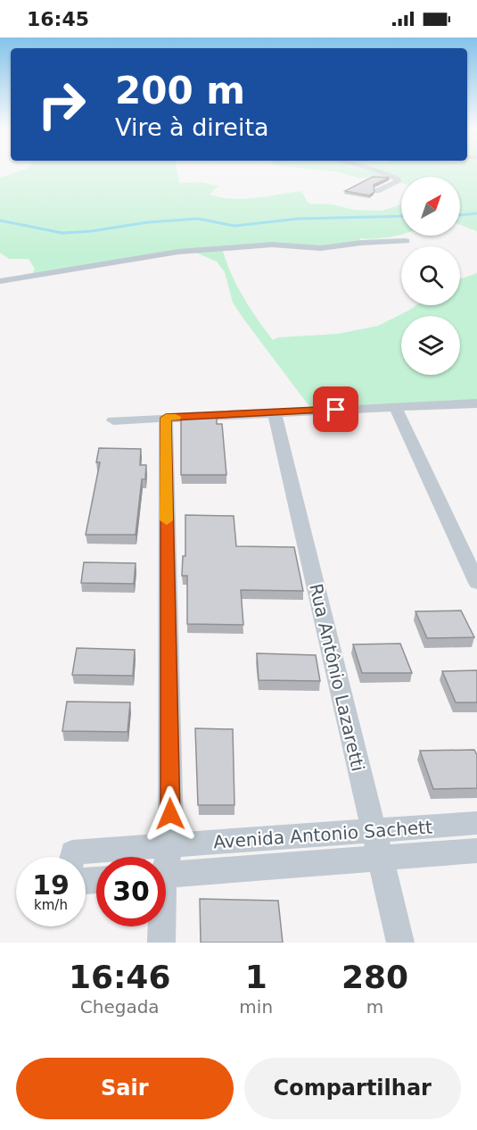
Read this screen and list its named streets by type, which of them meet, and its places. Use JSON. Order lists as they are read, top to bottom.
{
  "streets": {
    "street": ["Rua Antônio Lazaretti", "Avenida Antonio Sachett"]
  },
  "crossings": [
    ["Rua Antônio Lazaretti", "Avenida Antonio Sachett"]
  ],
  "north": "top right",
  "page": {
    "status": "16:45",
    "turn": ["200 m", "Vire à direita"],
    "speed": "19 km/h",
    "limit": "30",
    "eta": [
      "16:46",
      "Chegada",
      "1",
      "min",
      "280",
      "m"
    ],
    "buttons": ["Sair", "Compartilhar"]
  }
}
